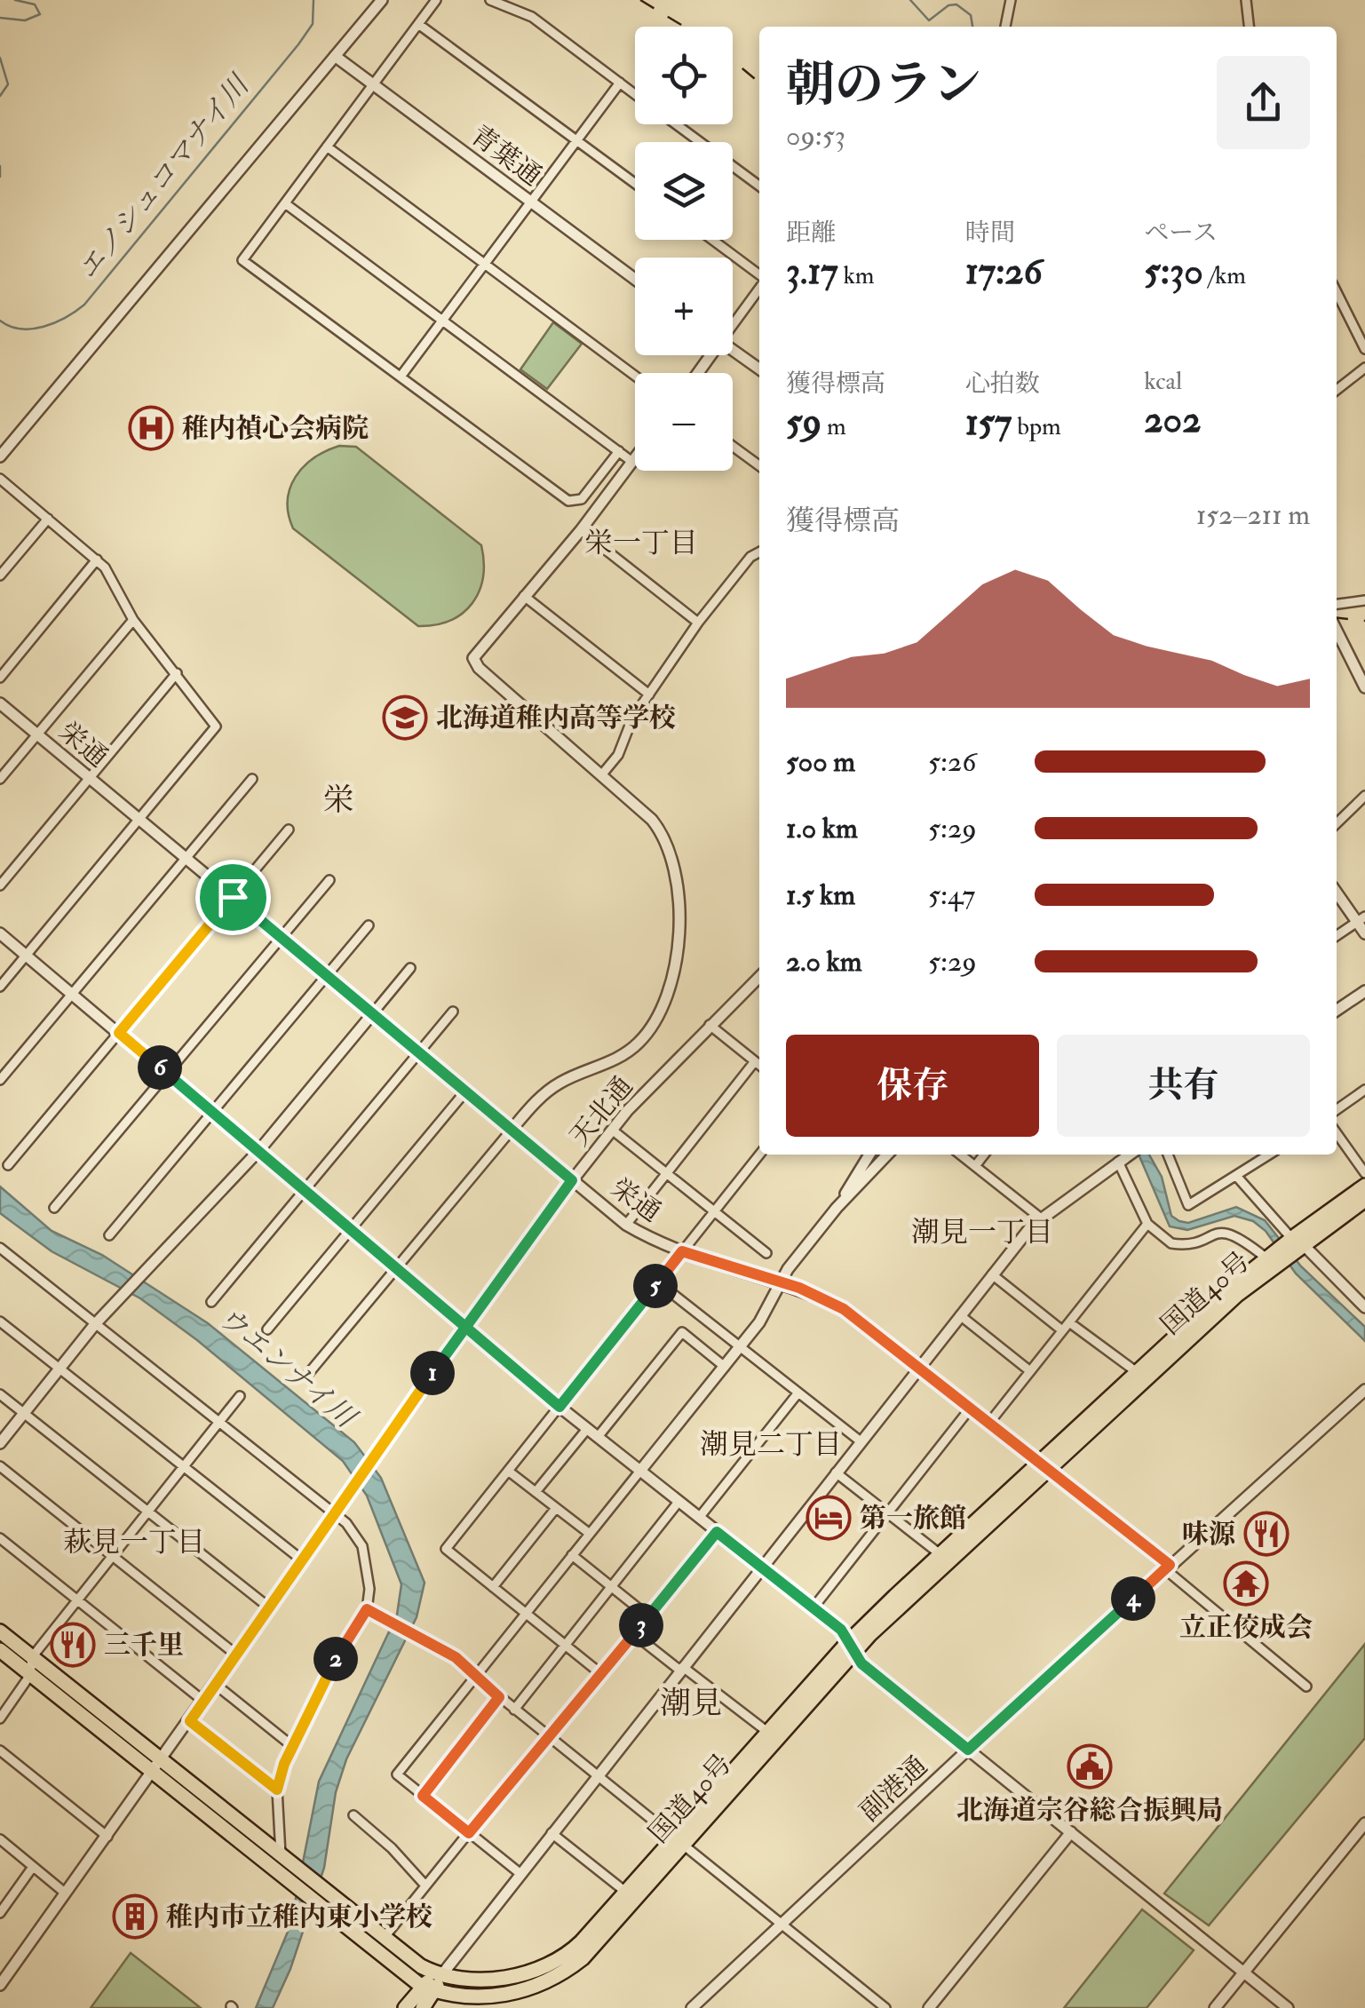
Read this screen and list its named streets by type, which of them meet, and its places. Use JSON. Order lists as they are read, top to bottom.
{
  "streets": {
    "highway": ["国道40号"],
    "street": [
      "青葉通",
      "栄通",
      "天北通",
      "副港通"
    ]
  },
  "crossings": [
    ["栄通", "天北通"],
    ["栄通", "国道40号"],
    ["栄通", "副港通"],
    ["天北通", "国道40号"]
  ],
  "districts": [
    "栄一丁目",
    "栄",
    "潮見一丁目",
    "潮見二丁目",
    "萩見一丁目",
    "潮見"
  ],
  "water": ["エノシュコマナイ川", "ウエンナイ川"],
  "places": {
    "hospital": ["稚内禎心会病院"],
    "school or university": ["北海道稚内高等学校"],
    "hotel": ["第一旅館"],
    "restaurant": ["味源", "三千里"],
    "temple": ["立正佼成会"],
    "public building": ["北海道宗谷総合振興局"],
    "building": ["稚内市立稚内東小学校"]
  },
  "page": {
    "map_buttons": ["+", "−"],
    "heading": ["朝のラン", "09:53"],
    "stats": [
      ["距離", "3.17 km"],
      ["時間", "17:26"],
      ["ペース", "5:30 /km"],
      ["獲得標高", "59 m"],
      ["心拍数", "157 bpm"],
      ["kcal", "202"]
    ],
    "chart": ["獲得標高", "152–211 m"],
    "list": [
      {
        "name": "500 m",
        "note": "5:26"
      },
      {
        "name": "1.0 km",
        "note": "5:29"
      },
      {
        "name": "1.5 km",
        "note": "5:47"
      },
      {
        "name": "2.0 km",
        "note": "5:29"
      }
    ],
    "buttons": ["保存", "共有"],
    "pins": [
      "6",
      "5",
      "1",
      "4",
      "3",
      "2"
    ]
  }
}
